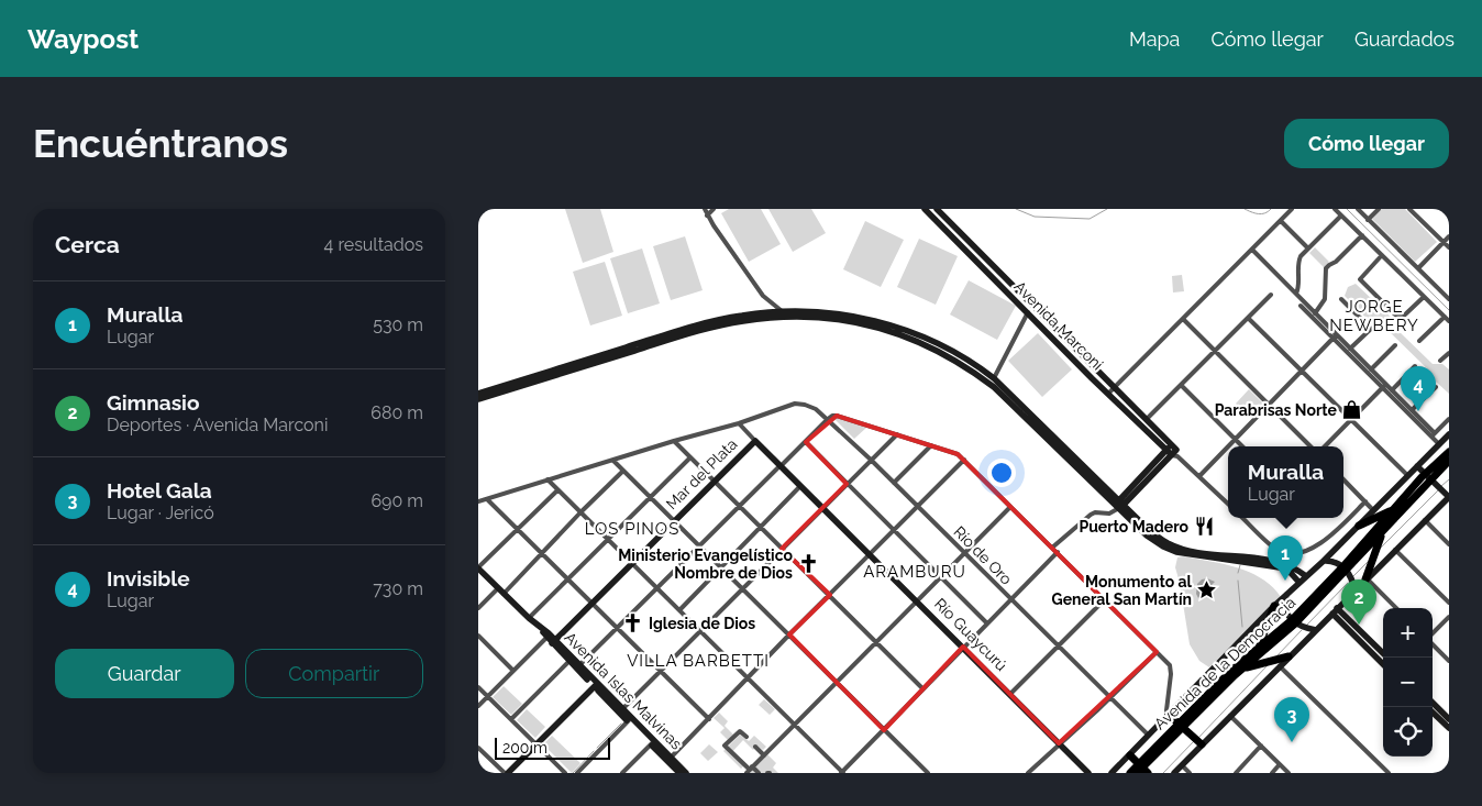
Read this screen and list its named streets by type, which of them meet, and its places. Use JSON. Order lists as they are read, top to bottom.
{
  "streets": {
    "highway": ["Avenida de la Democracia"],
    "street": [
      "Avenida Marconi",
      "Mar del Plata",
      "Río de Oro",
      "Río Guaycurú",
      "Avenida Islas Malvinas"
    ]
  },
  "crossings": [
    ["Mar del Plata", "Río Guaycurú"],
    ["Mar del Plata", "Avenida Islas Malvinas"],
    ["Río de Oro", "Río Guaycurú"],
    ["Río de Oro", "Avenida de la Democracia"]
  ],
  "districts": [
    "JORGE NEWBERY",
    "LOS PINOS",
    "ARAMBURU",
    "VILLA BARBETTI"
  ],
  "places": {
    "shop": ["Parabrisas Norte"],
    "restaurant": ["Puerto Madero"],
    "church": ["Ministerio Evangelístico Nombre de Dios", "Iglesia de Dios"],
    "place": ["Monumento al General San Martín"]
  },
  "scale_bar": "200 m",
  "page": {
    "header": "Waypost",
    "nav": ["Mapa", "Cómo llegar", "Guardados"],
    "buttons": [
      "Cómo llegar",
      ["Guardar", "Compartir"]
    ],
    "title": "Encuéntranos",
    "heading": ["Cerca", "4 resultados"],
    "list": [
      {
        "mark": "1",
        "name": "Muralla",
        "note": "Lugar",
        "value": "530 m"
      },
      {
        "mark": "2",
        "name": "Gimnasio",
        "note": "Deportes · Avenida Marconi",
        "value": "680 m"
      },
      {
        "mark": "3",
        "name": "Hotel Gala",
        "note": "Lugar · Jericó",
        "value": "690 m"
      },
      {
        "mark": "4",
        "name": "Invisible",
        "note": "Lugar",
        "value": "730 m"
      }
    ],
    "pins": [
      "4",
      "1",
      "2",
      "3"
    ],
    "popup": ["Muralla", "Lugar"],
    "map_buttons": ["+", "−"],
    "scale": "200 m"
  }
}
